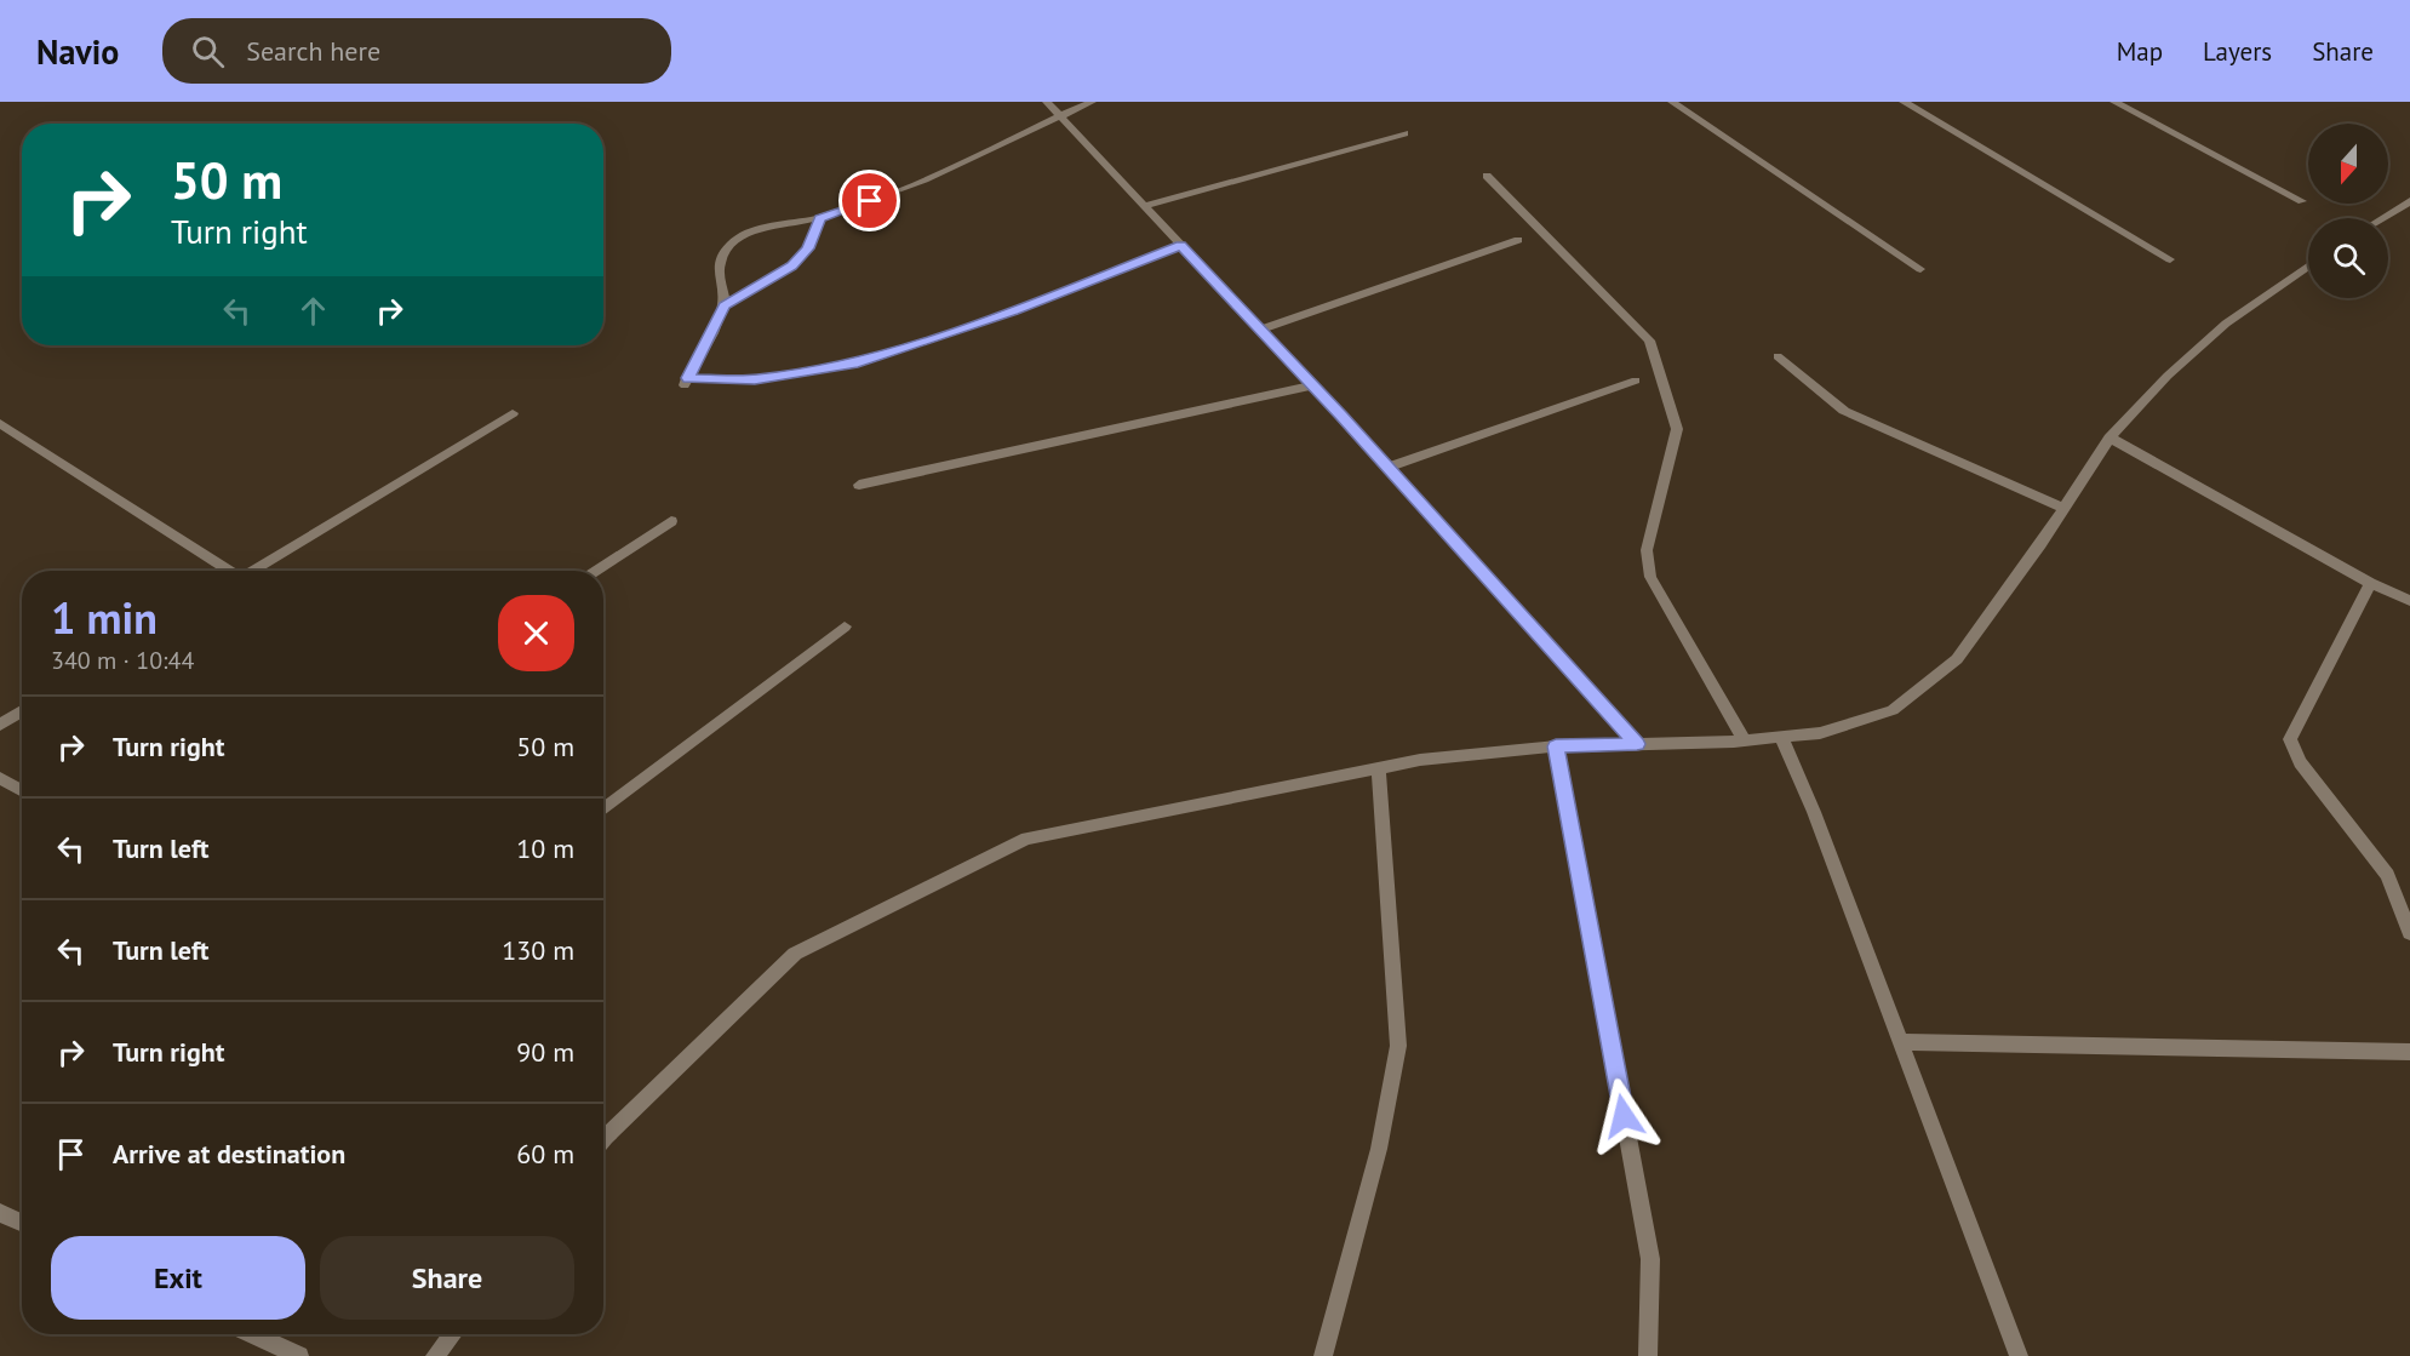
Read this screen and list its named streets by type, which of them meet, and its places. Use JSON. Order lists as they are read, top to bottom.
{
  "north": "bottom",
  "page": {
    "header": "Navio",
    "search": "Search here",
    "nav": ["Map", "Layers", "Share"],
    "turn": ["50 m", "Turn right"],
    "heading": ["1 min", "340 m · 10:44"],
    "list": [
      {
        "name": "Turn right",
        "value": "50 m"
      },
      {
        "name": "Turn left",
        "value": "10 m"
      },
      {
        "name": "Turn left",
        "value": "130 m"
      },
      {
        "name": "Turn right",
        "value": "90 m"
      },
      {
        "name": "Arrive at destination",
        "value": "60 m"
      }
    ],
    "buttons": ["Exit", "Share"]
  }
}
